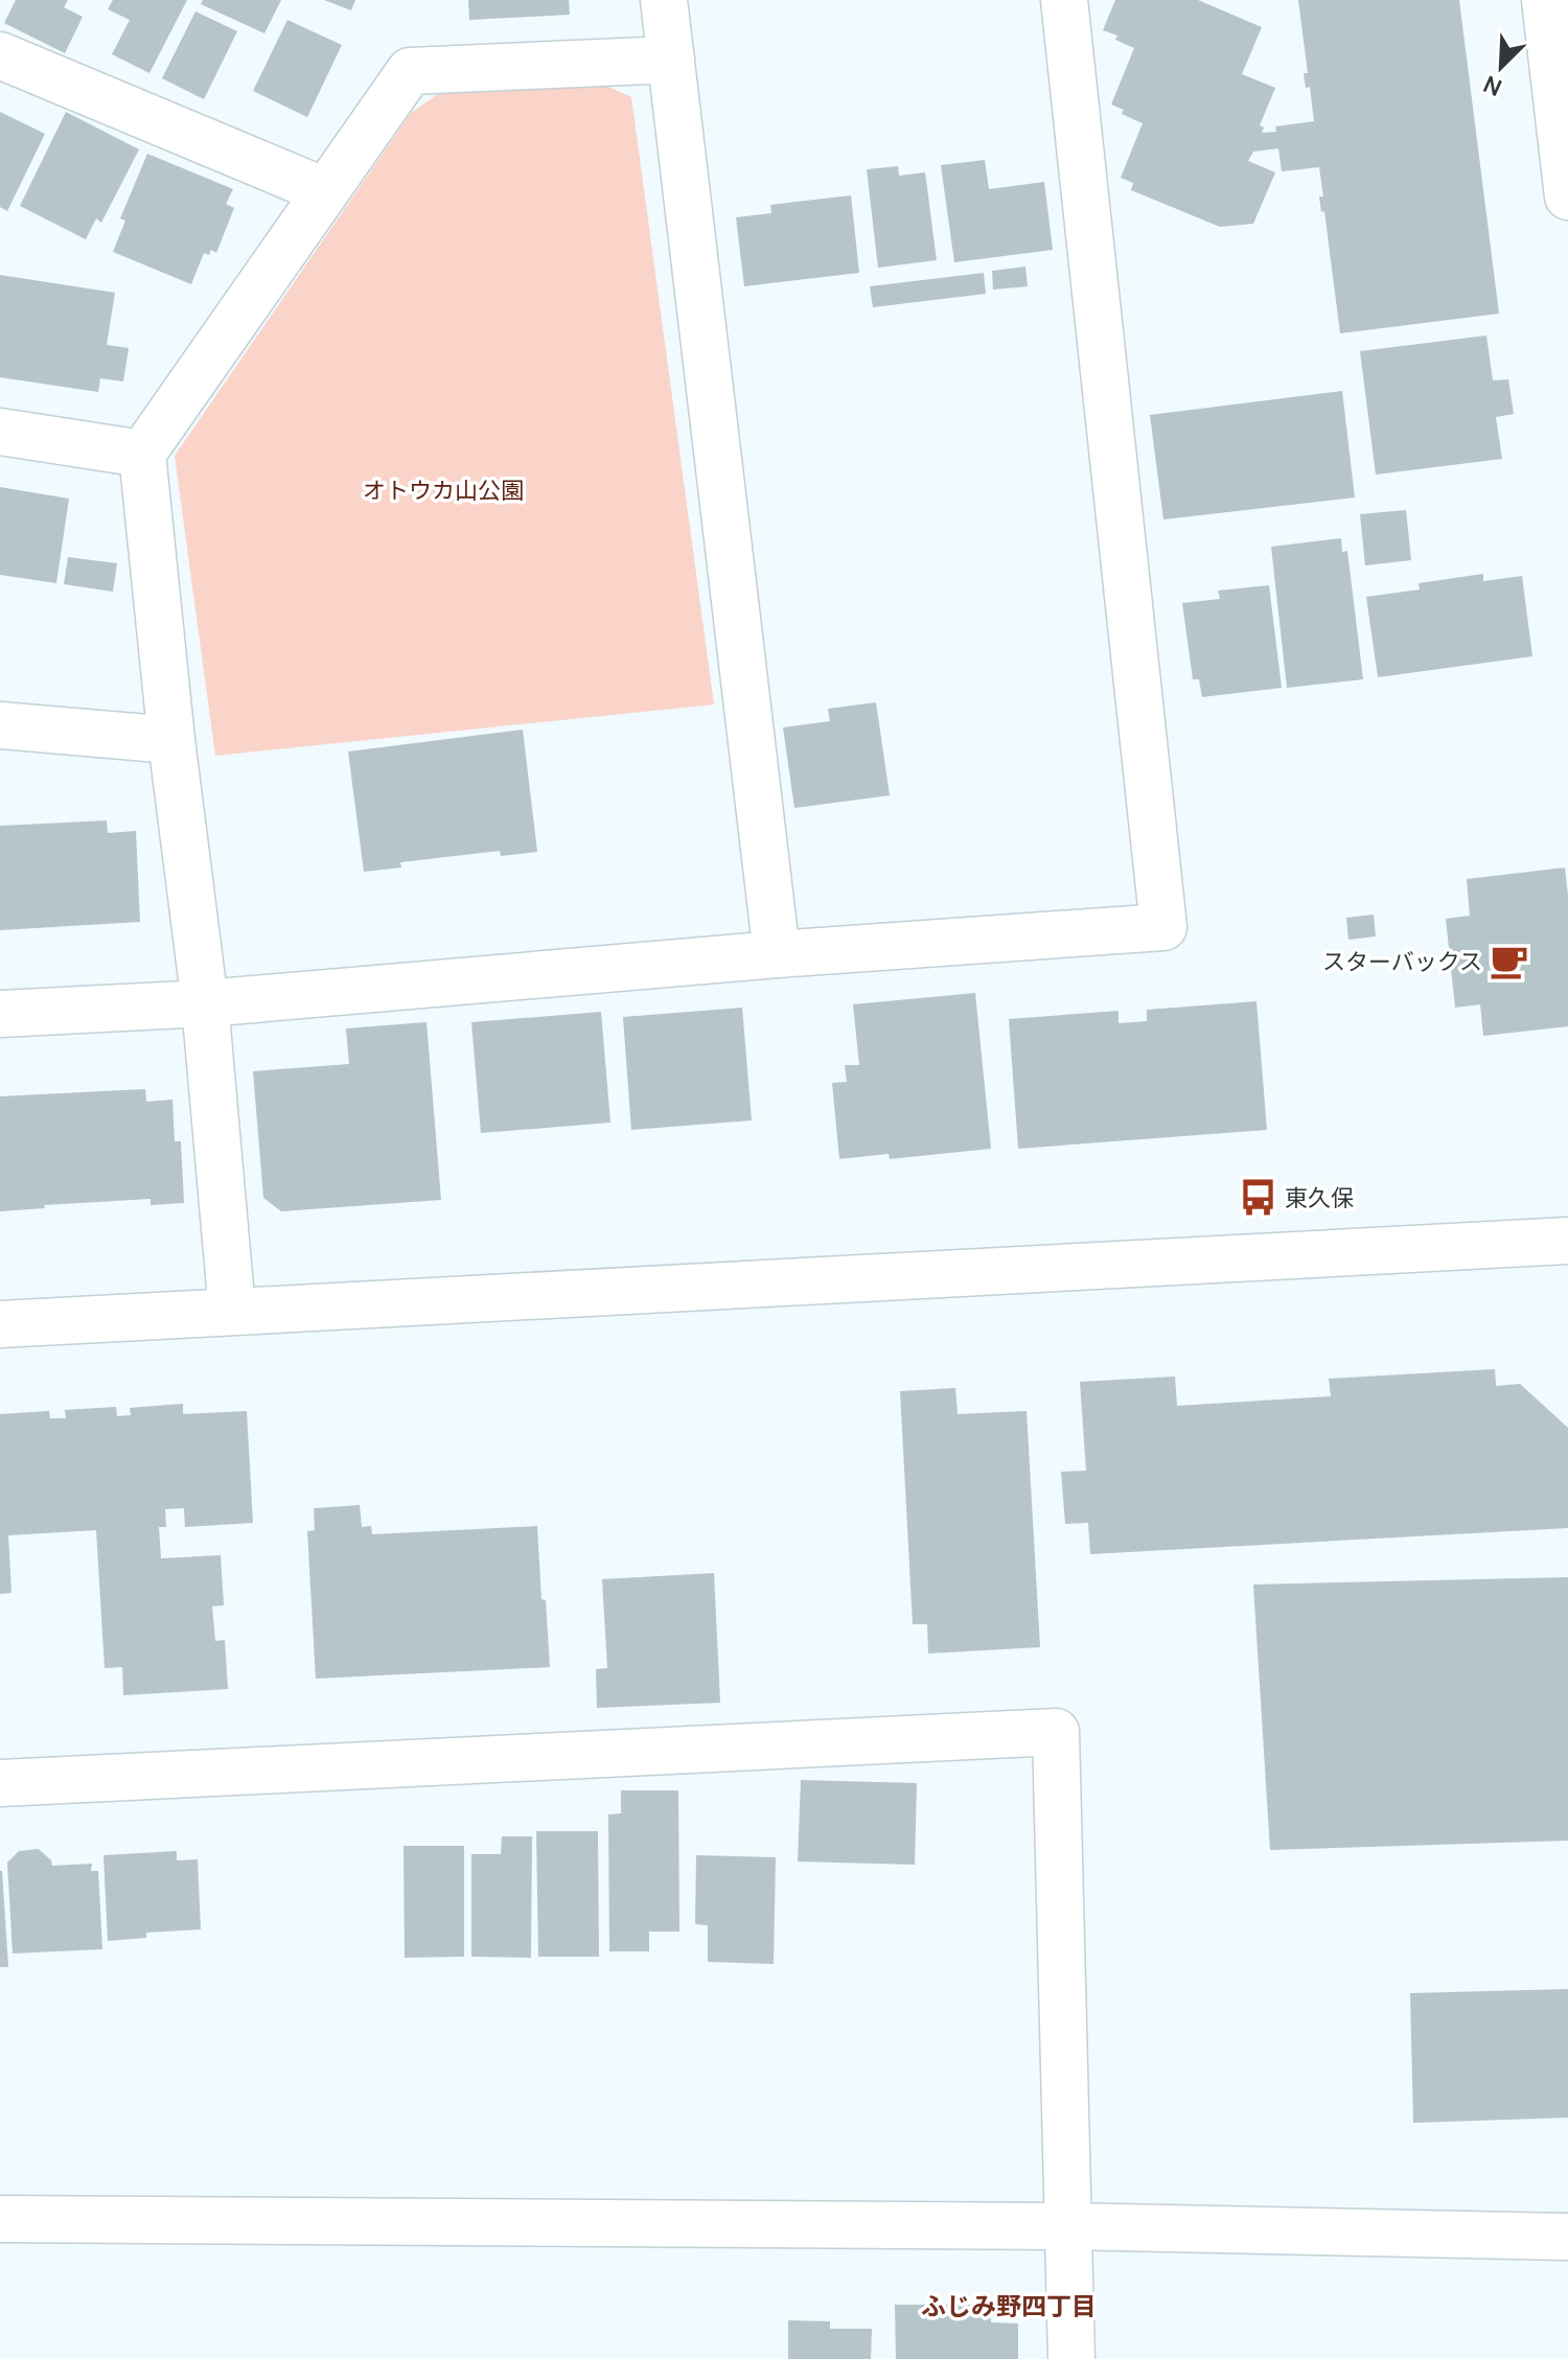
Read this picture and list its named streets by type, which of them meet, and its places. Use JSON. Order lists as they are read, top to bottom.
{
  "districts": ["ふじみ野四丁目"],
  "parks": ["オトウカ山公園"],
  "places": {
    "cafe": ["スターバックス"],
    "bus stop": ["東久保"]
  },
  "north": "bottom left"
}
